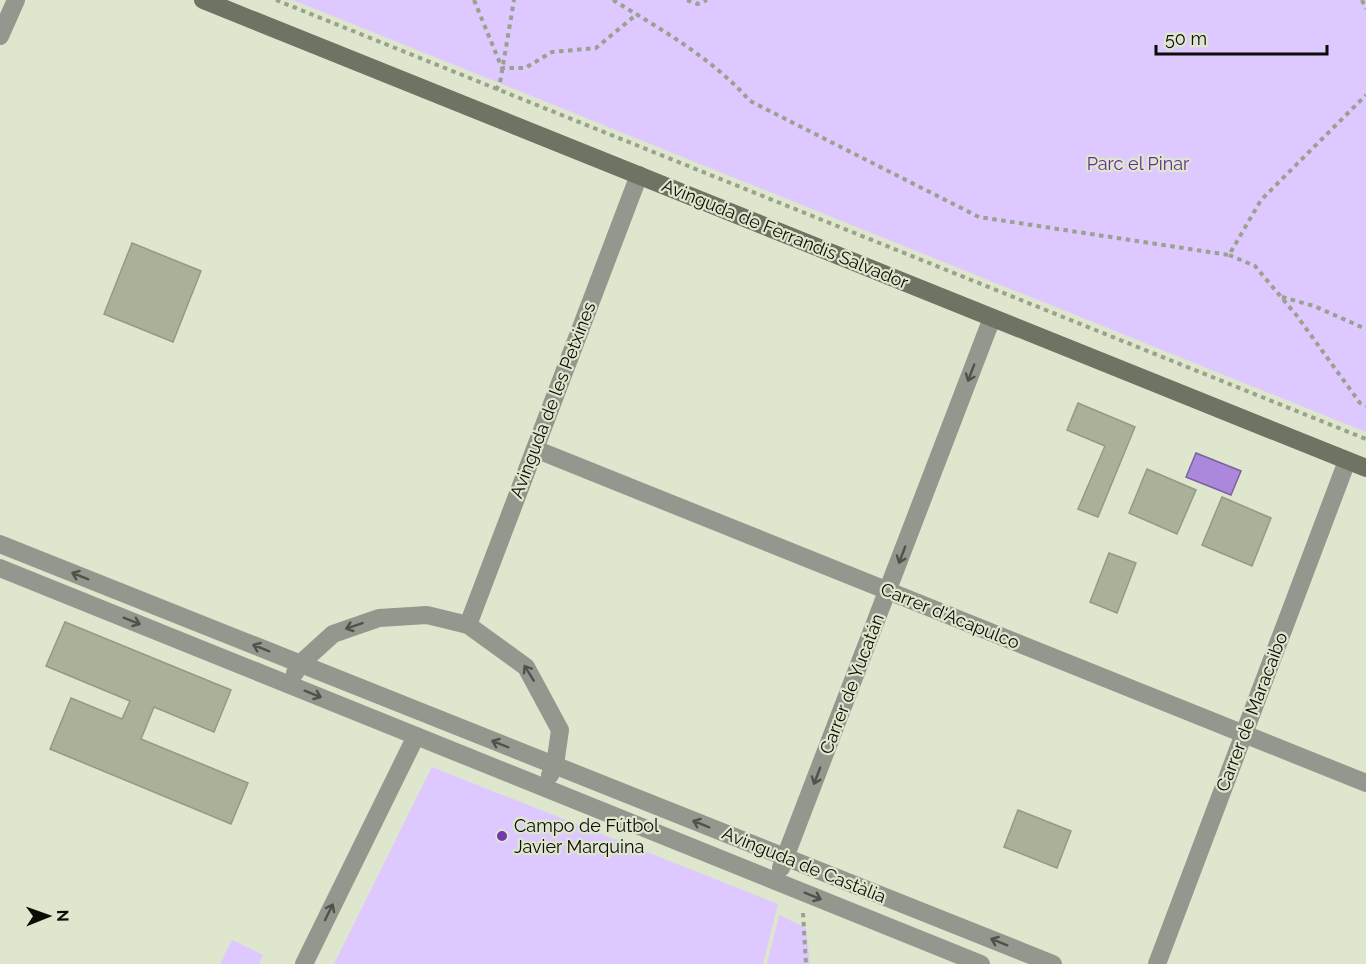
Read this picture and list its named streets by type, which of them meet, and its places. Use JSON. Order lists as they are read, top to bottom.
{
  "streets": {
    "street": [
      "Avinguda de Ferrandis Salvador",
      "Avinguda de les Petxines",
      "Carrer d'Acapulco",
      "Carrer de Yucatán",
      "Carrer de Maracaibo",
      "Avinguda de Castàlia"
    ]
  },
  "crossings": [
    ["Avinguda de Ferrandis Salvador", "Avinguda de les Petxines"],
    ["Avinguda de Ferrandis Salvador", "Carrer de Yucatán"],
    ["Avinguda de Ferrandis Salvador", "Carrer de Maracaibo"],
    ["Avinguda de les Petxines", "Carrer d'Acapulco"],
    ["Carrer d'Acapulco", "Carrer de Yucatán"],
    ["Carrer d'Acapulco", "Carrer de Maracaibo"],
    ["Carrer de Yucatán", "Avinguda de Castàlia"]
  ],
  "one_way": ["Carrer de Yucatán"],
  "parks": ["Parc el Pinar"],
  "places": ["Campo de Fútbol Javier Marquina"],
  "scale_bar": "50 m",
  "north": "right"
}
